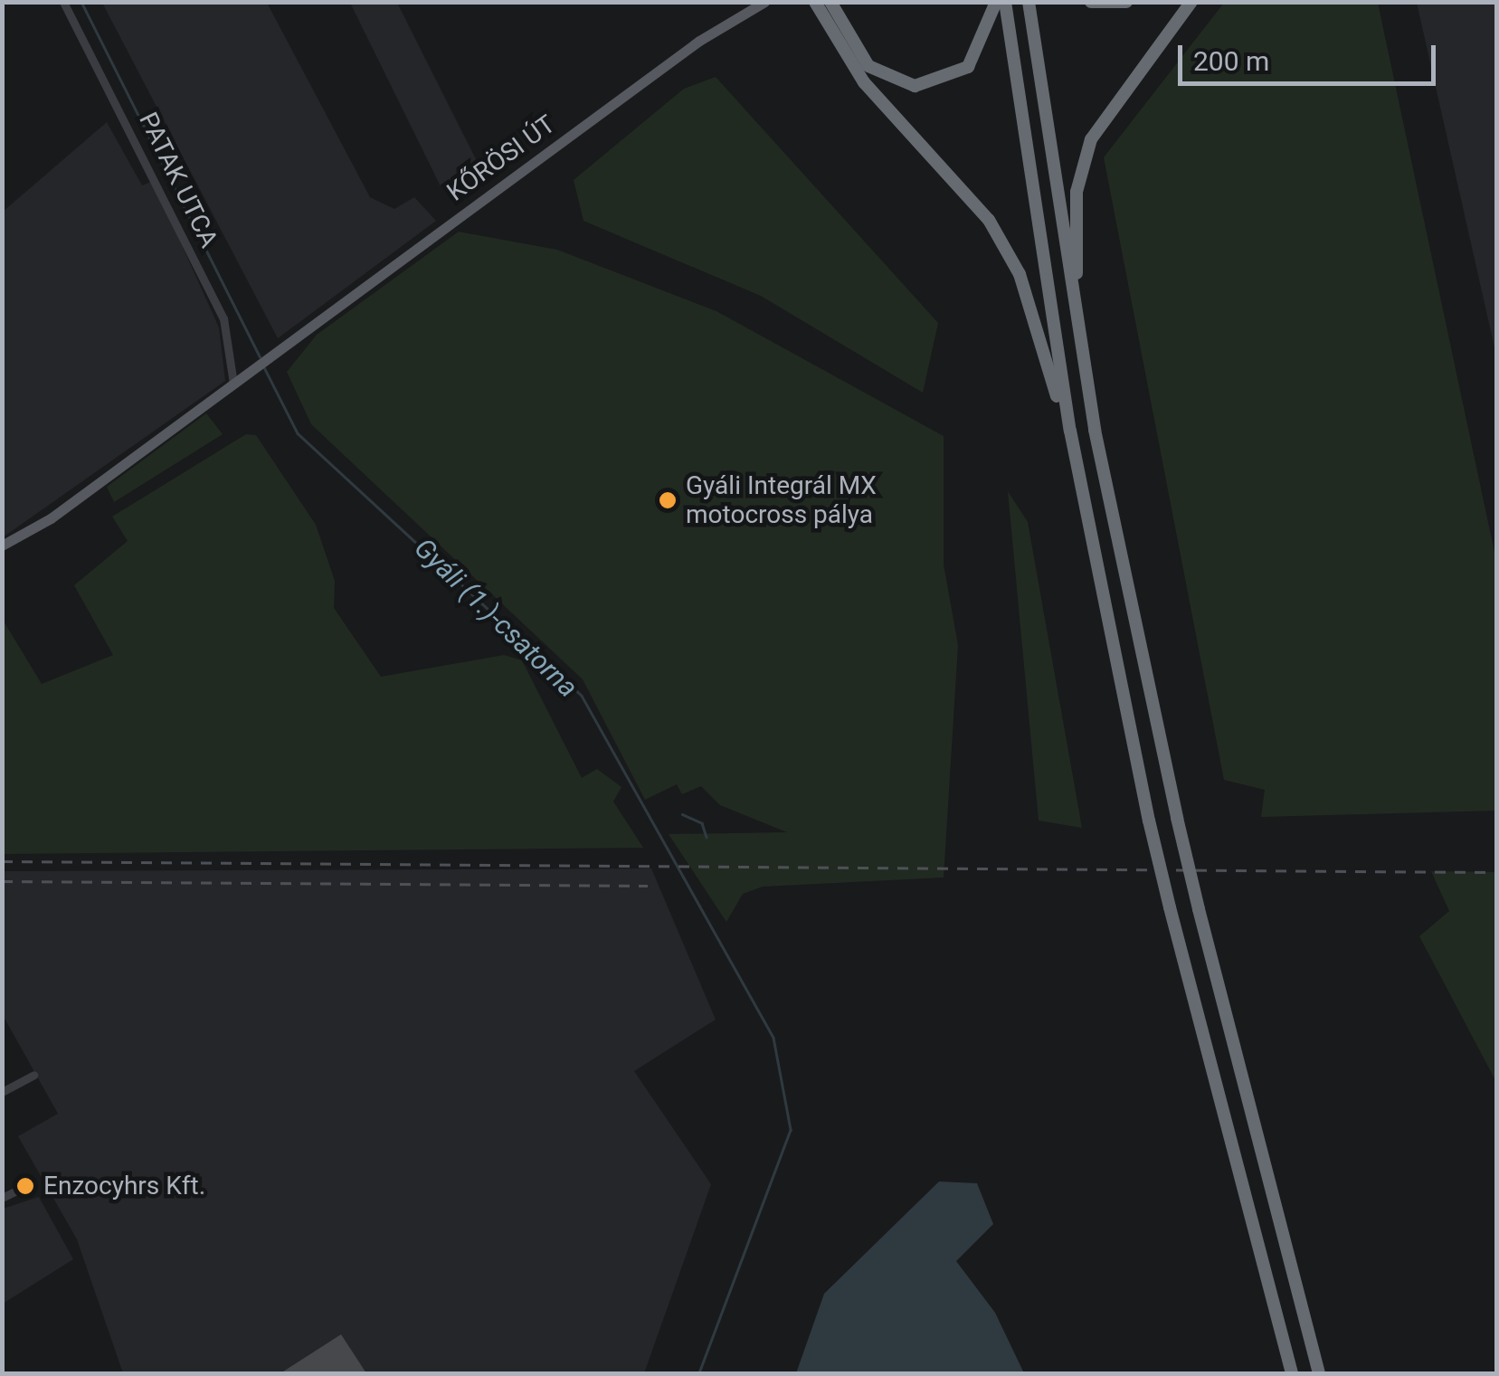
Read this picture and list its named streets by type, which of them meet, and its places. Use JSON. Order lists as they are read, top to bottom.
{
  "streets": {
    "main road": ["KŐRÖSI ÚT"],
    "street": ["PATAK UTCA"]
  },
  "crossings": [
    ["KŐRÖSI ÚT", "PATAK UTCA"]
  ],
  "water": ["Gyáli (1.)-csatorna"],
  "places": ["Gyáli Integrál MX motocross pálya", "Enzocyhrs Kft."],
  "scale_bar": "200 m"
}
